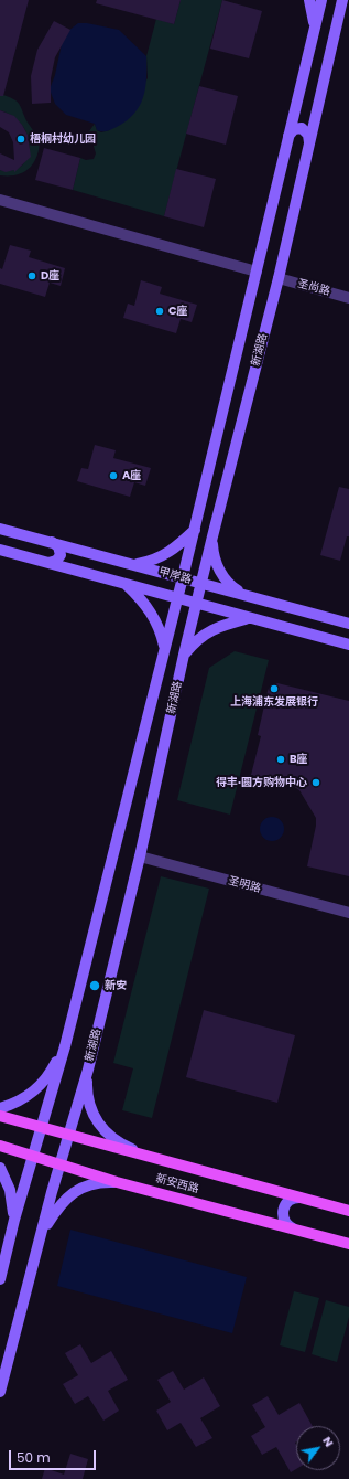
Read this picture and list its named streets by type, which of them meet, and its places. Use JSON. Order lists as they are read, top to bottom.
{
  "streets": {
    "main road": ["新湖路", "甲岸路", "新安西路"],
    "street": ["圣尚路", "圣明路"]
  },
  "crossings": [
    ["圣尚路", "新湖路"],
    ["新湖路", "甲岸路"],
    ["新湖路", "圣明路"],
    ["新湖路", "新安西路"]
  ],
  "places": [
    "梧桐村幼儿园",
    "D座",
    "C座",
    "A座",
    "上海浦东发展银行",
    "B座",
    "得丰·圆方购物中心",
    "新安"
  ],
  "scale_bar": "50 m",
  "north": "top right"
}
